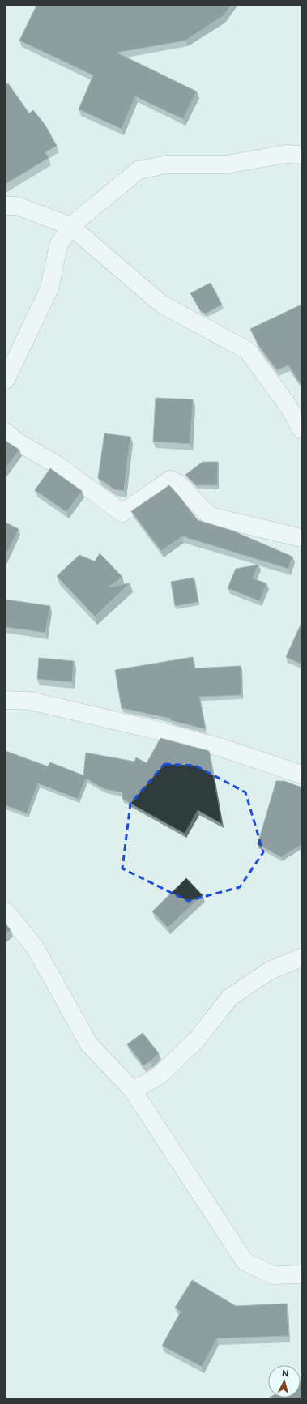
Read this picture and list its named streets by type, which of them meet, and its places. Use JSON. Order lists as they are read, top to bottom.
{
  "north": "top"
}
